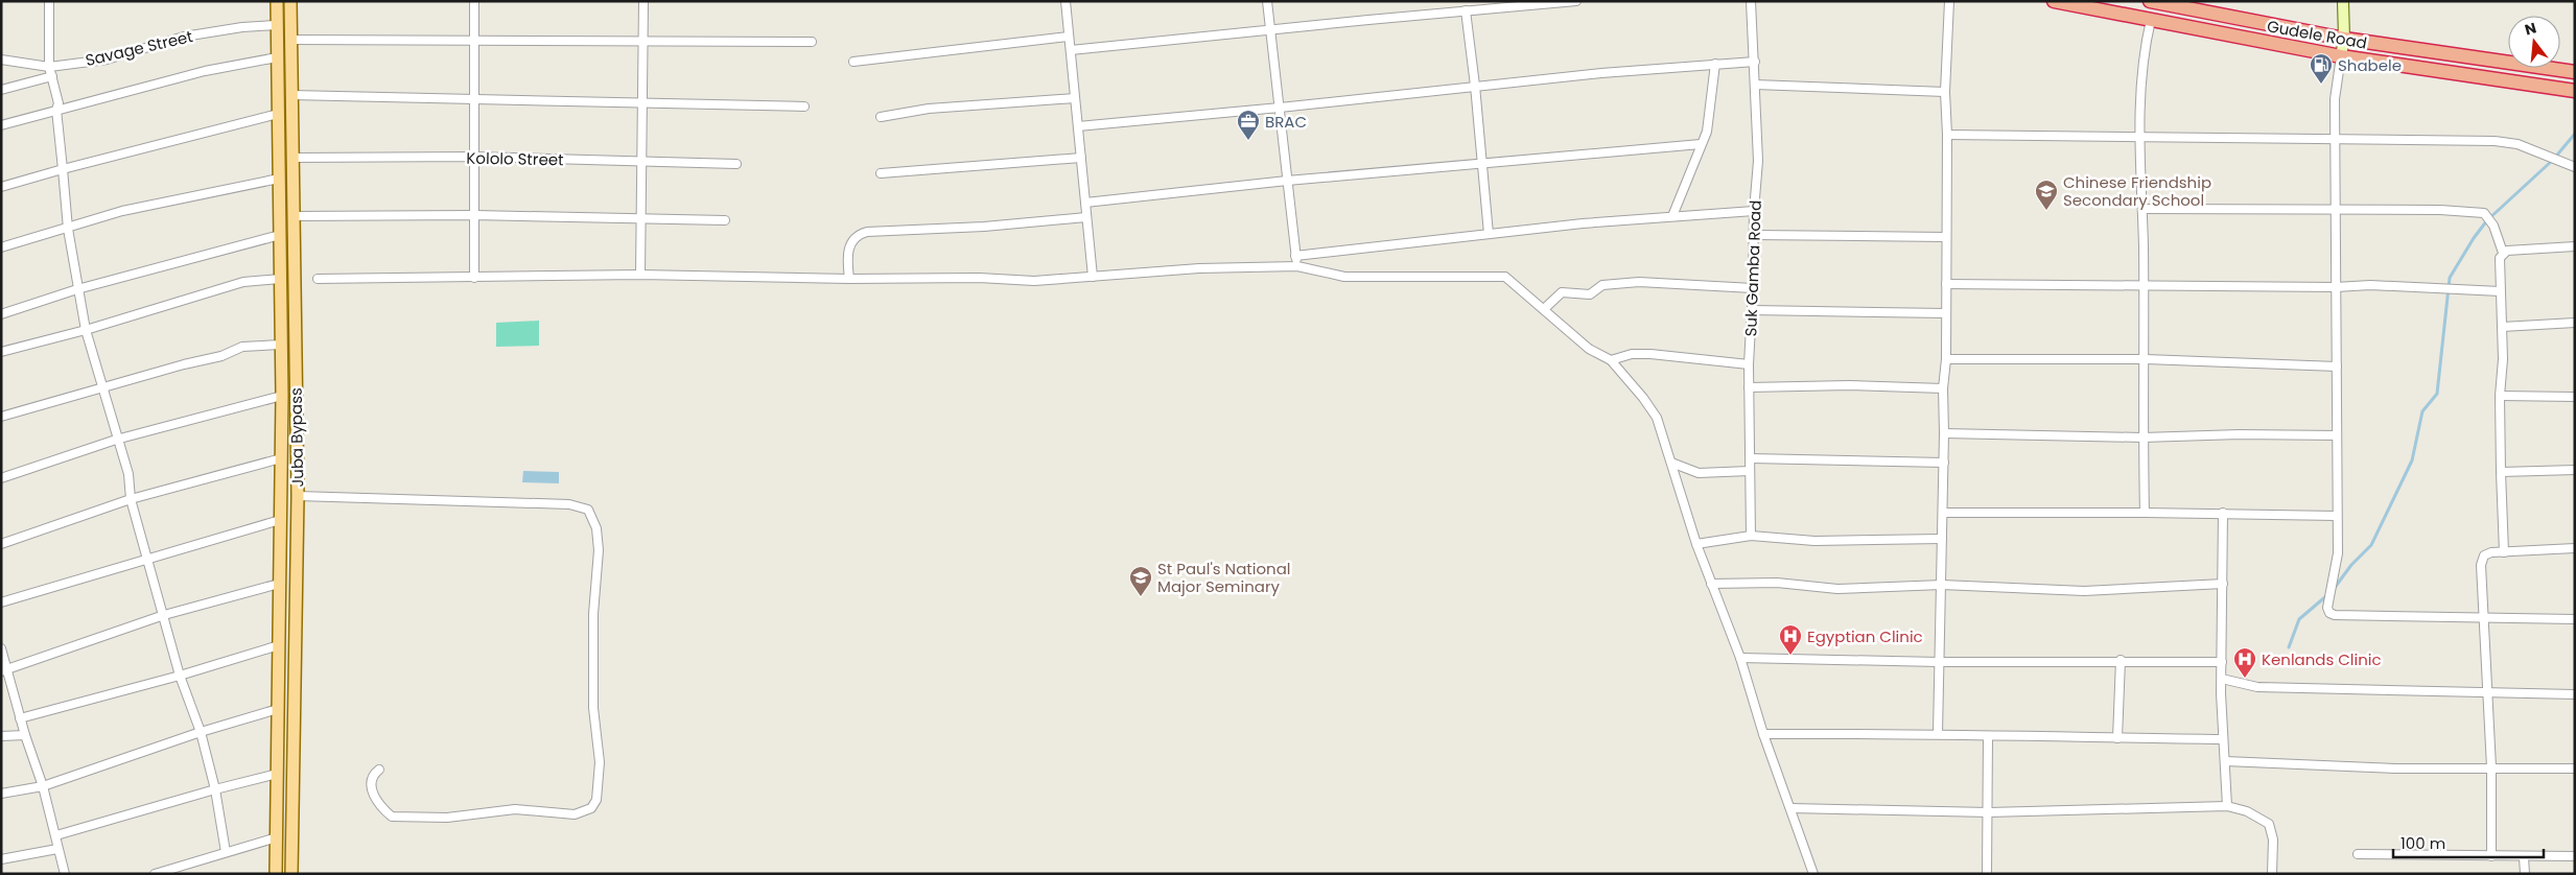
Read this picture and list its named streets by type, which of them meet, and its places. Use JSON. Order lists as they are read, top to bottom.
{
  "streets": {
    "highway": ["Gudele Road"],
    "main road": ["Juba Bypass"],
    "street": ["Savage Street", "Kololo Street", "Suk Gamba Road"]
  },
  "crossings": [
    ["Savage Street", "Juba Bypass"],
    ["Kololo Street", "Juba Bypass"]
  ],
  "places": {
    "fuel station": ["Shabele"],
    "office": ["BRAC"],
    "school or university": ["Chinese Friendship Secondary School", "St Paul's National Major Seminary"],
    "hospital": ["Egyptian Clinic", "Kenlands Clinic"]
  },
  "scale_bar": "100 m",
  "north": "top"
}
